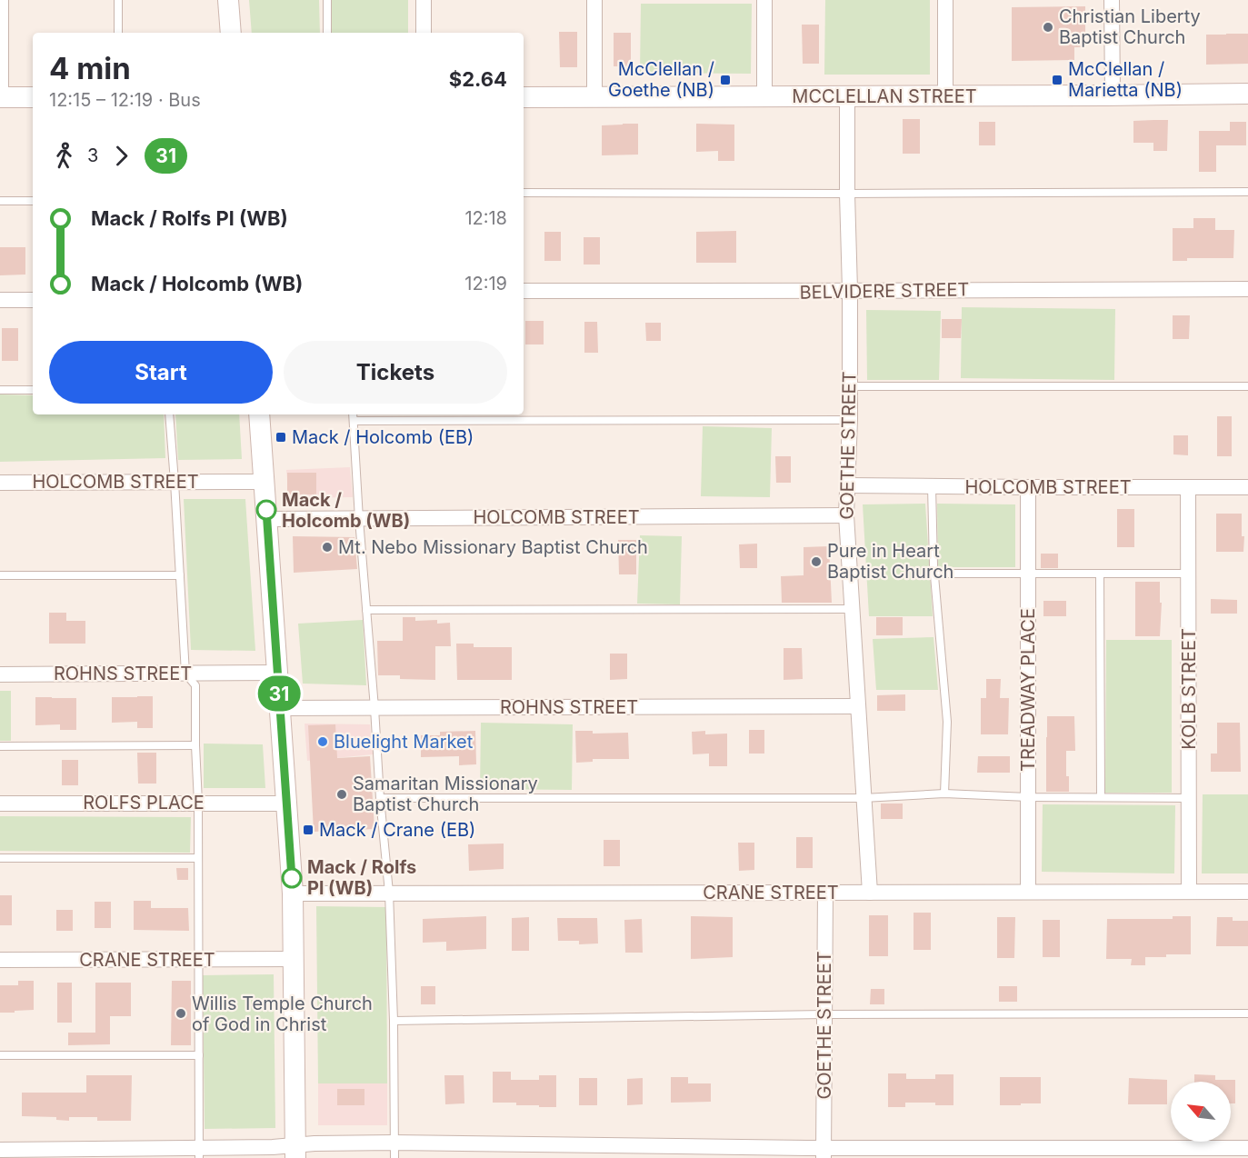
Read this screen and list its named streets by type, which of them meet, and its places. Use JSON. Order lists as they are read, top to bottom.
{
  "streets": {
    "main road": ["MCCLELLAN STREET"],
    "street": [
      "BELVIDERE STREET",
      "GOETHE STREET",
      "HOLCOMB STREET",
      "ROHNS STREET",
      "KOLB STREET",
      "TREADWAY PLACE",
      "ROLFS PLACE",
      "CRANE STREET"
    ]
  },
  "crossings": [
    ["MCCLELLAN STREET", "GOETHE STREET"],
    ["BELVIDERE STREET", "GOETHE STREET"],
    ["GOETHE STREET", "HOLCOMB STREET"],
    ["GOETHE STREET", "ROHNS STREET"],
    ["GOETHE STREET", "CRANE STREET"],
    ["HOLCOMB STREET", "KOLB STREET"],
    ["HOLCOMB STREET", "TREADWAY PLACE"],
    ["KOLB STREET", "CRANE STREET"],
    ["TREADWAY PLACE", "CRANE STREET"]
  ],
  "places": {
    "other": [
      "Christian Liberty Baptist Church",
      "Mack / Holcomb (WB)",
      "Mt. Nebo Missionary Baptist Church",
      "Pure in Heart Baptist Church",
      "Bluelight Market",
      "Samaritan Missionary Baptist Church",
      "Mack / Rolfs Pl (WB)",
      "Willis Temple Church of God in Christ"
    ],
    "transit": [
      "McClellan / Goethe (NB)",
      "McClellan / Marietta (NB)",
      "Mack / Holcomb (EB)",
      "Mack / Crane (EB)"
    ]
  },
  "lines": ["bus line 31"],
  "north": "top left",
  "page": {
    "on_map": "31",
    "heading": ["4 min", "12:15 – 12:19 · Bus", "$2.64"],
    "legs": ["3", "31"],
    "list": [
      {
        "name": "Mack / Rolfs Pl (WB)",
        "value": "12:18"
      },
      {
        "name": "Mack / Holcomb (WB)",
        "value": "12:19"
      }
    ],
    "buttons": ["Start", "Tickets"]
  }
}
